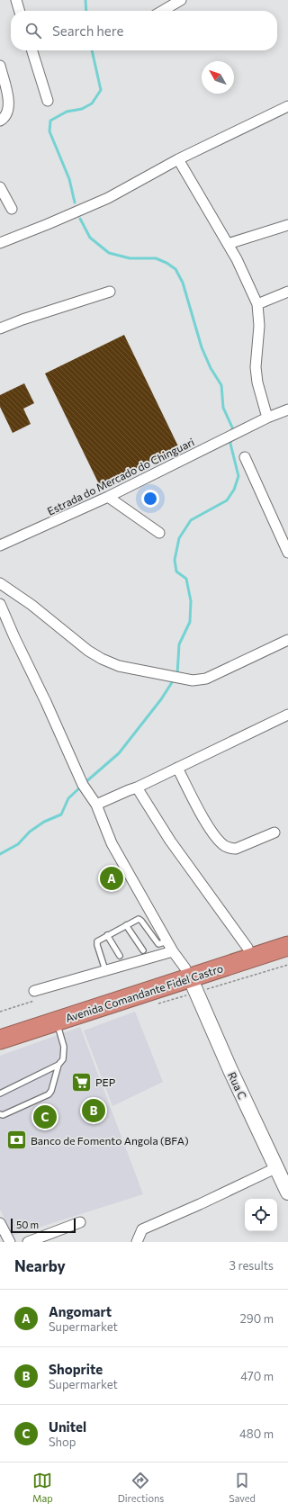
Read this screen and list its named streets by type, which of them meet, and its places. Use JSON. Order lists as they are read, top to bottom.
{
  "streets": {
    "highway": ["Avenida Comandante Fidel Castro"],
    "street": ["Estrada do Mercado do Chinguari", "Rua C"]
  },
  "crossings": [
    ["Avenida Comandante Fidel Castro", "Rua C"]
  ],
  "places": {
    "supermarket": ["PEP"],
    "bank": ["Banco de Fomento Angola (BFA)"]
  },
  "scale_bar": "50 m",
  "north": "top left",
  "page": {
    "search": "Search here",
    "pins": ["A", "B", "C"],
    "scale": "50 m",
    "heading": ["Nearby", "3 results"],
    "list": [
      {
        "mark": "A",
        "name": "Angomart",
        "note": "Supermarket",
        "value": "290 m"
      },
      {
        "mark": "B",
        "name": "Shoprite",
        "note": "Supermarket",
        "value": "470 m"
      },
      {
        "mark": "C",
        "name": "Unitel",
        "note": "Shop",
        "value": "480 m"
      }
    ],
    "nav": ["Map", "Directions", "Saved"]
  }
}
